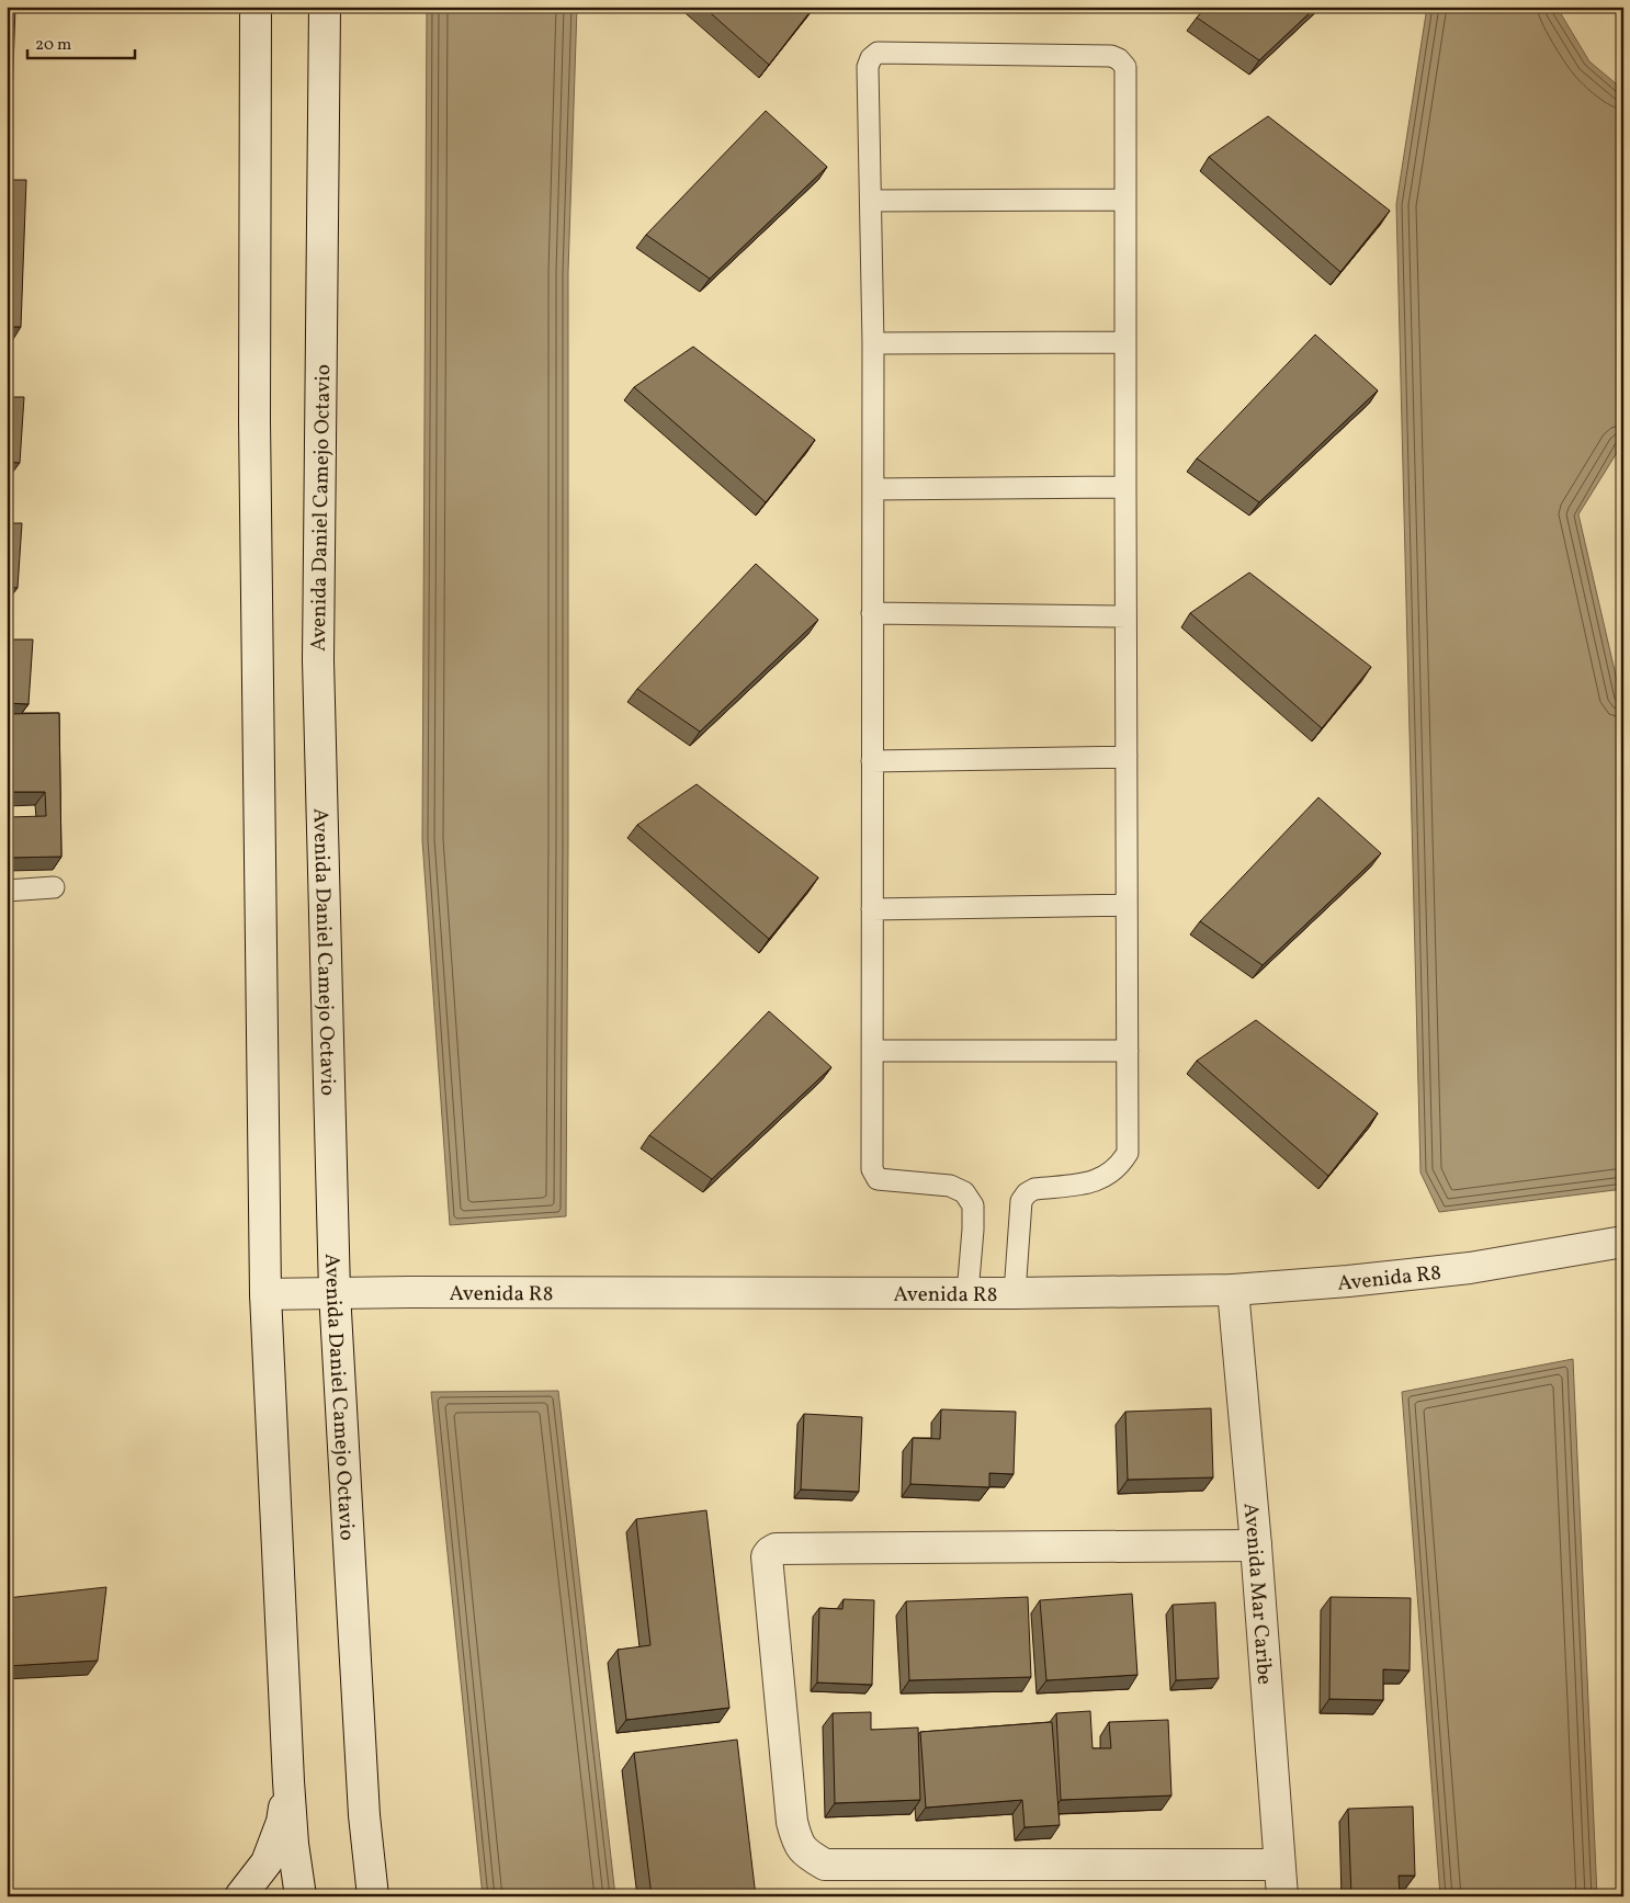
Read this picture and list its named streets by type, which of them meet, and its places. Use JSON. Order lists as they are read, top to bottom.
{
  "streets": {
    "street": ["Avenida Daniel Camejo Octavio", "Avenida R8", "Avenida Mar Caribe"]
  },
  "crossings": [
    ["Avenida Daniel Camejo Octavio", "Avenida R8"],
    ["Avenida R8", "Avenida Mar Caribe"]
  ],
  "scale_bar": "20 m"
}
